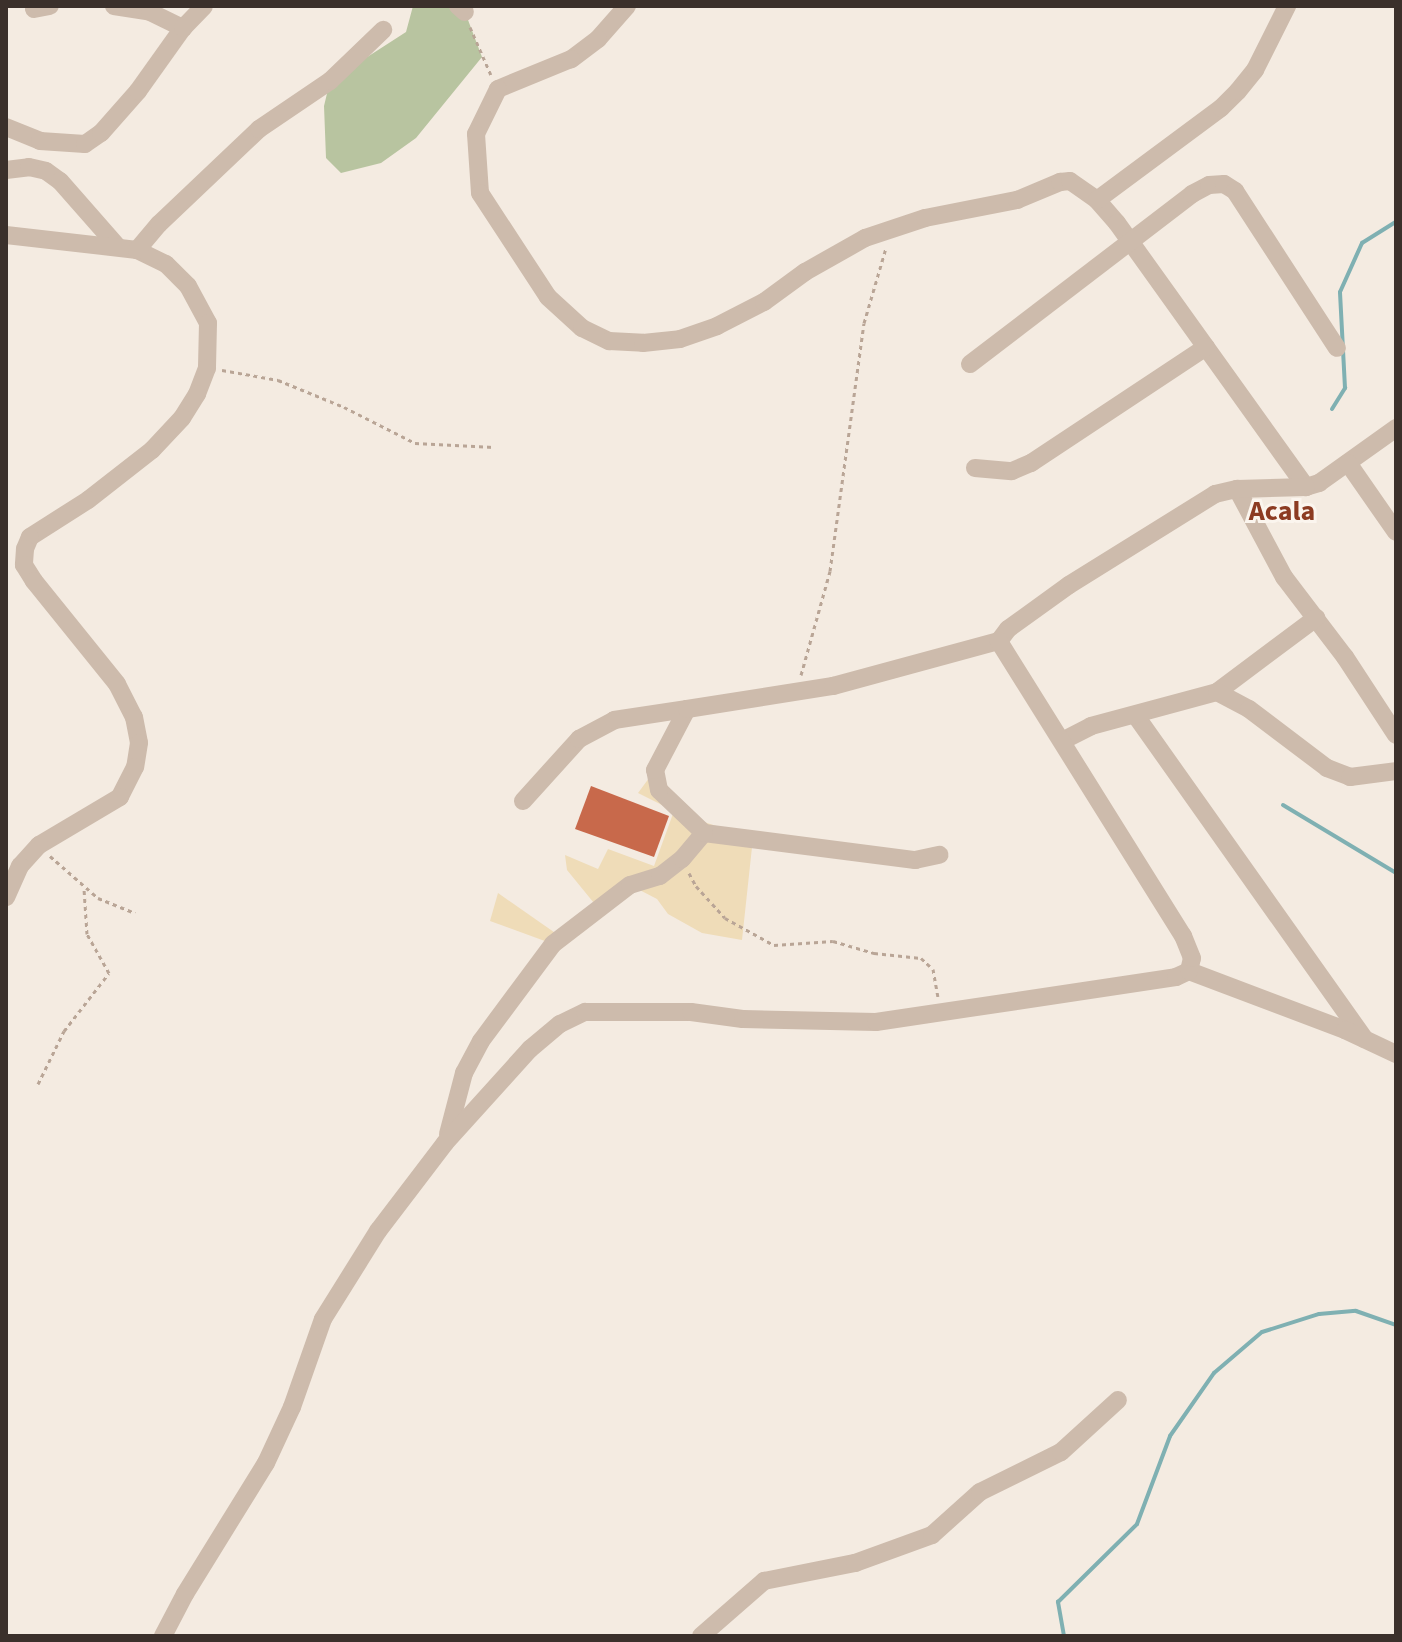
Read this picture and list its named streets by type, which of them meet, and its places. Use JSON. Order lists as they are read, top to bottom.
{
  "districts": ["Acala"]
}
